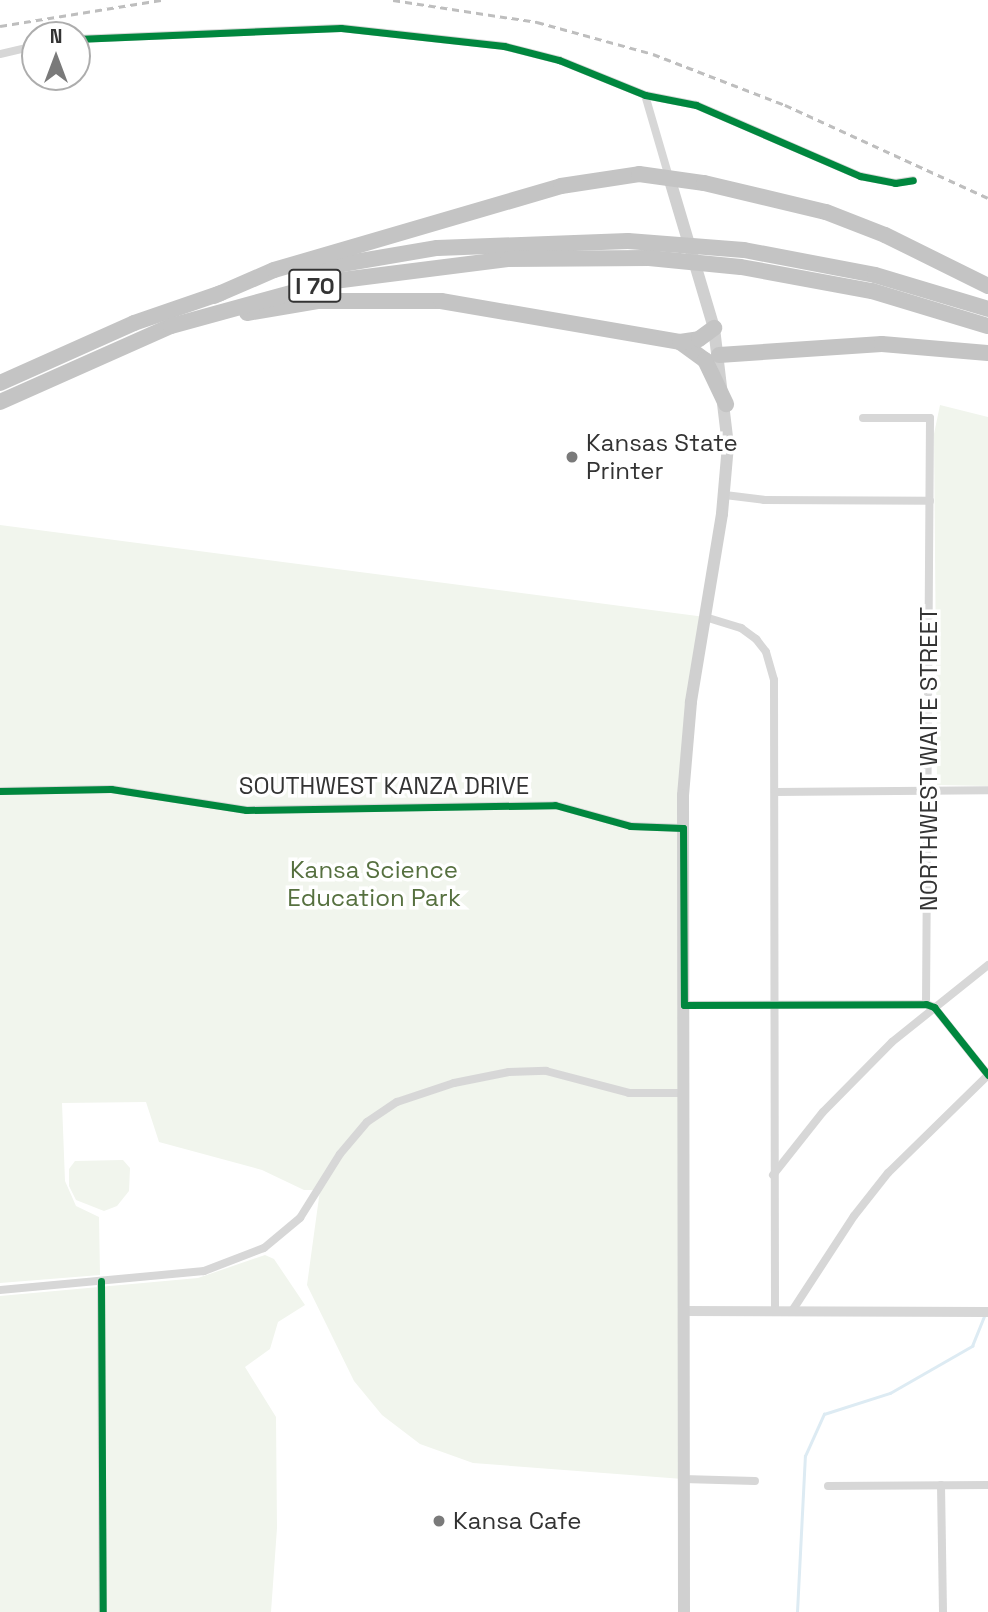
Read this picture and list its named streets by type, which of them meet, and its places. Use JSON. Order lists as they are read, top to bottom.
{
  "streets": {
    "highway": ["I 70"],
    "street": ["NORTHWEST WAITE STREET", "SOUTHWEST KANZA DRIVE"]
  },
  "parks": ["Kansa Science Education Park"],
  "places": ["Kansas State Printer", "Kansa Cafe"],
  "north": "top"
}
